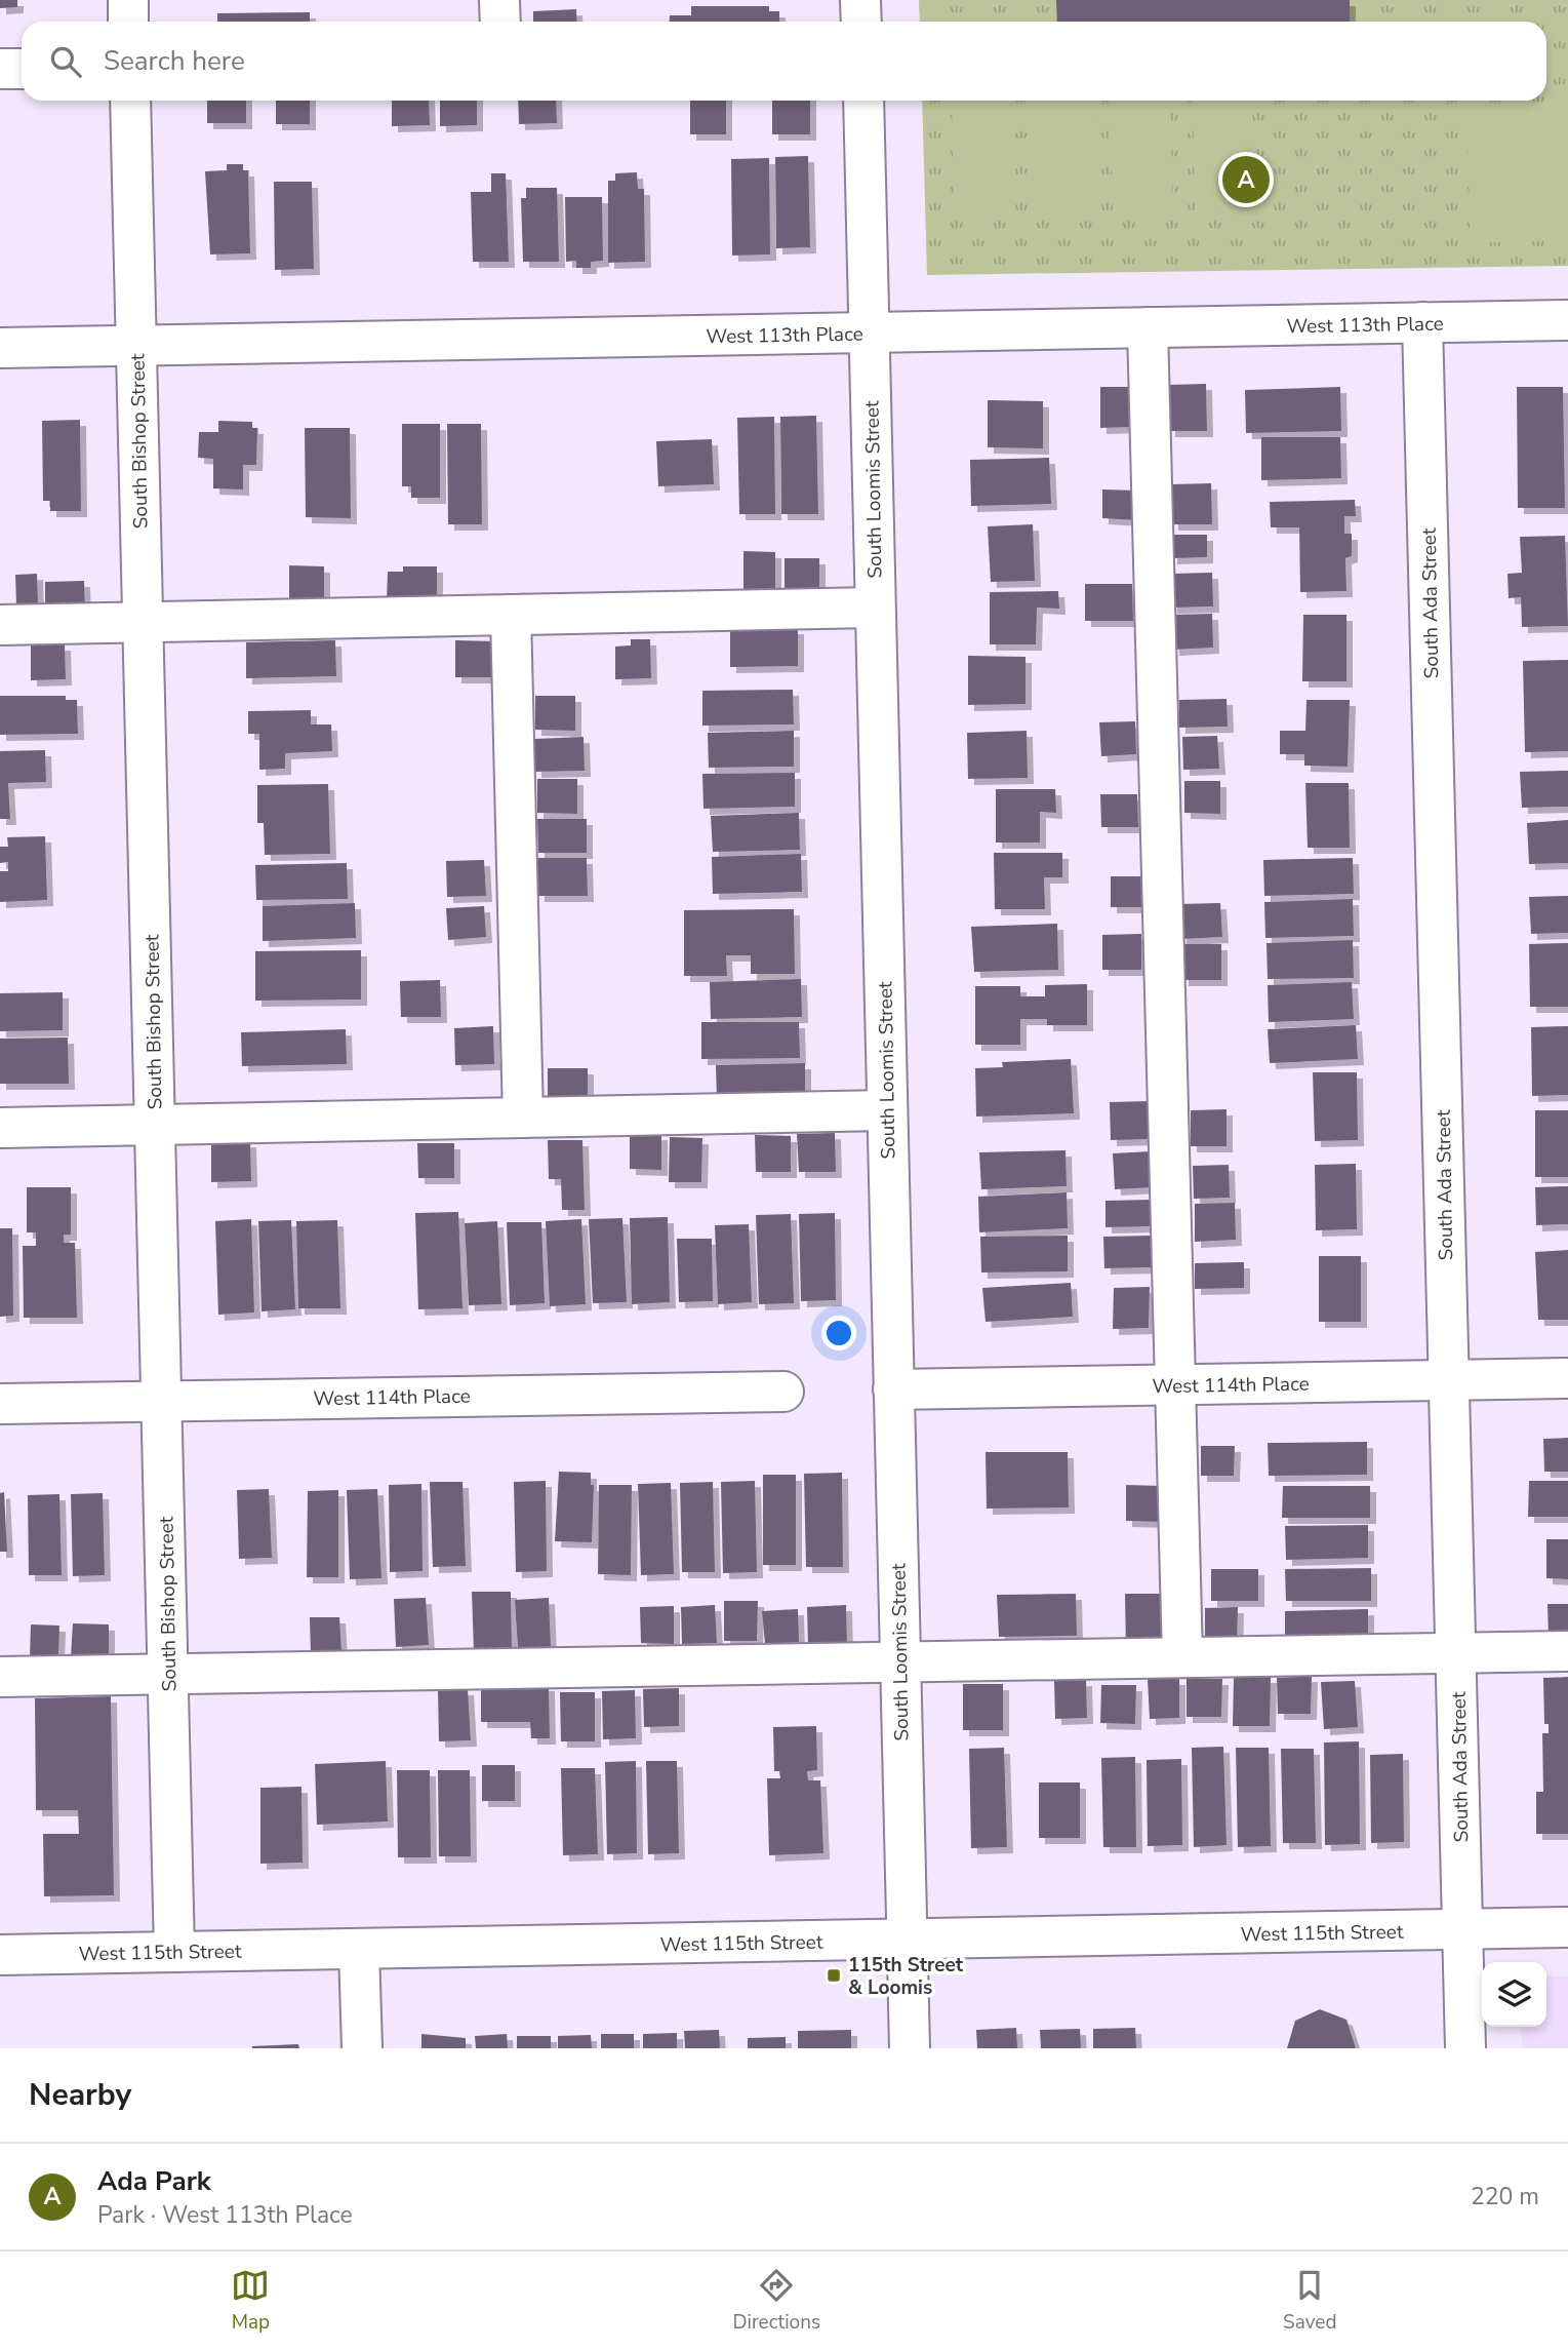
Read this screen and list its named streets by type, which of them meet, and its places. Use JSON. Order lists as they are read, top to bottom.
{
  "streets": {
    "street": [
      "West 113th Place",
      "South Bishop Street",
      "South Loomis Street",
      "South Ada Street",
      "West 114th Place",
      "West 115th Street"
    ]
  },
  "crossings": [
    ["West 113th Place", "South Bishop Street"],
    ["West 113th Place", "South Loomis Street"],
    ["West 113th Place", "South Ada Street"],
    ["South Bishop Street", "West 114th Place"],
    ["South Bishop Street", "West 115th Street"],
    ["South Loomis Street", "West 114th Place"],
    ["South Loomis Street", "West 115th Street"],
    ["South Ada Street", "West 114th Place"],
    ["South Ada Street", "West 115th Street"]
  ],
  "places": {
    "transit": ["115th Street & Loomis"]
  },
  "page": {
    "search": "Search here",
    "pins": "A",
    "heading": "Nearby",
    "list": [
      {
        "mark": "A",
        "name": "Ada Park",
        "note": "Park · West 113th Place",
        "value": "220 m"
      }
    ],
    "nav": ["Map", "Directions", "Saved"]
  }
}
